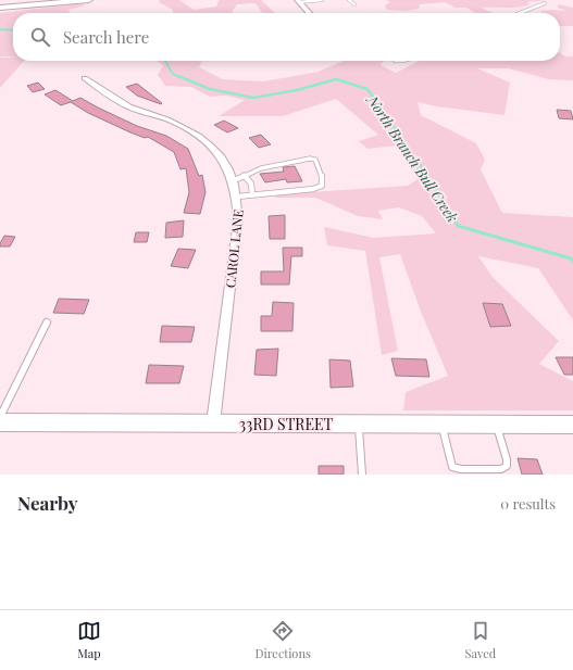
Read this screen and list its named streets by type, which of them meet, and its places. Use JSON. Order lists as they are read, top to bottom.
{
  "streets": {
    "street": ["CAROL LANE", "33RD STREET"]
  },
  "crossings": [
    ["CAROL LANE", "33RD STREET"]
  ],
  "water": ["North Branch Bull Creek"],
  "page": {
    "search": "Search here",
    "heading": ["Nearby", "0 results"],
    "nav": ["Map", "Directions", "Saved"]
  }
}
